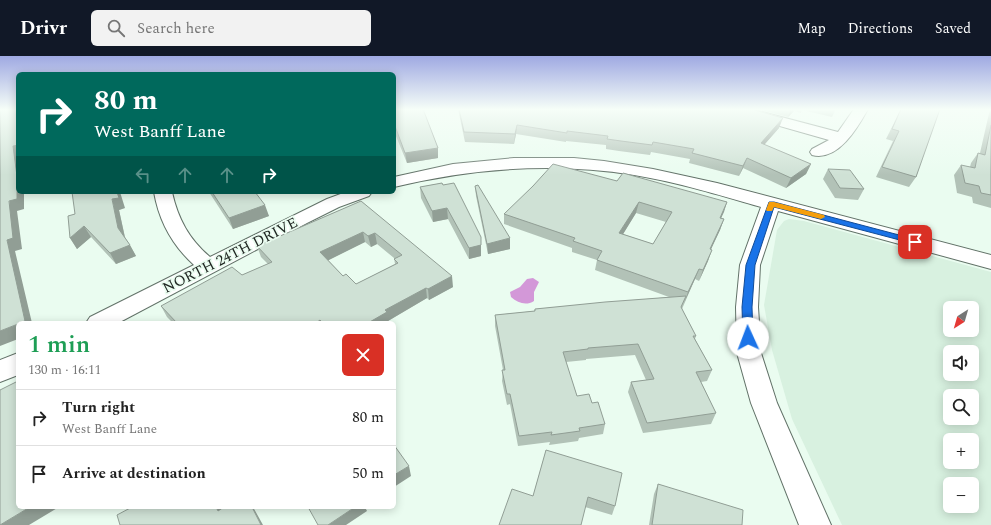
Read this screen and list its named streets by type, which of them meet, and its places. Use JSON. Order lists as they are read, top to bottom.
{
  "streets": {
    "street": ["NORTH 24TH DRIVE"]
  },
  "north": "bottom left",
  "page": {
    "header": "Drivr",
    "search": "Search here",
    "nav": ["Map", "Directions", "Saved"],
    "turn": ["80 m", "West Banff Lane"],
    "map_buttons": ["+", "−"],
    "heading": ["1 min", "130 m · 16:11"],
    "list": [
      {
        "name": "Turn right",
        "note": "West Banff Lane",
        "value": "80 m"
      },
      {
        "name": "Arrive at destination",
        "value": "50 m"
      }
    ]
  }
}
